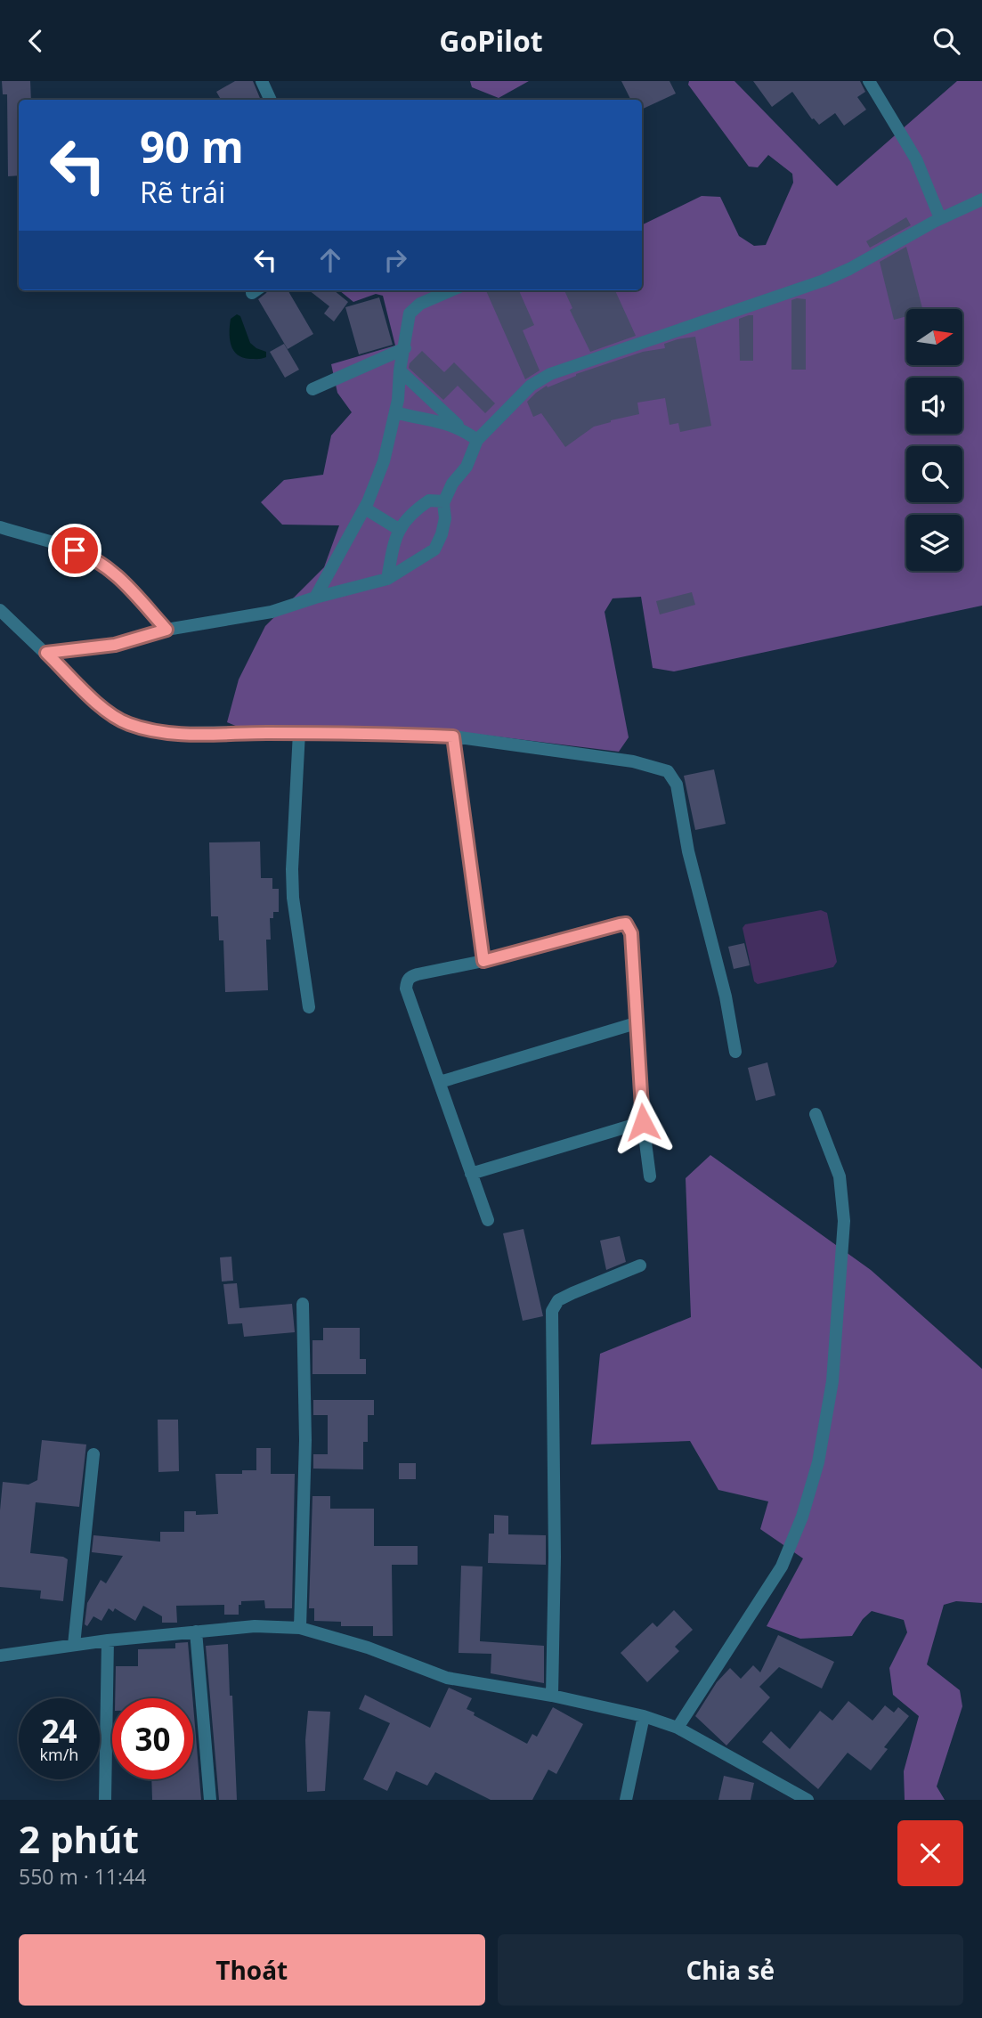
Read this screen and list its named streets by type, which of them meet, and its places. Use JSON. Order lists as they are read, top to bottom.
{
  "north": "right",
  "page": {
    "header": "GoPilot",
    "turn": ["90 m", "Rẽ trái"],
    "speed": "24 km/h",
    "limit": "30",
    "heading": ["2 phút", "550 m · 11:44"],
    "buttons": ["Thoát", "Chia sẻ"]
  }
}
